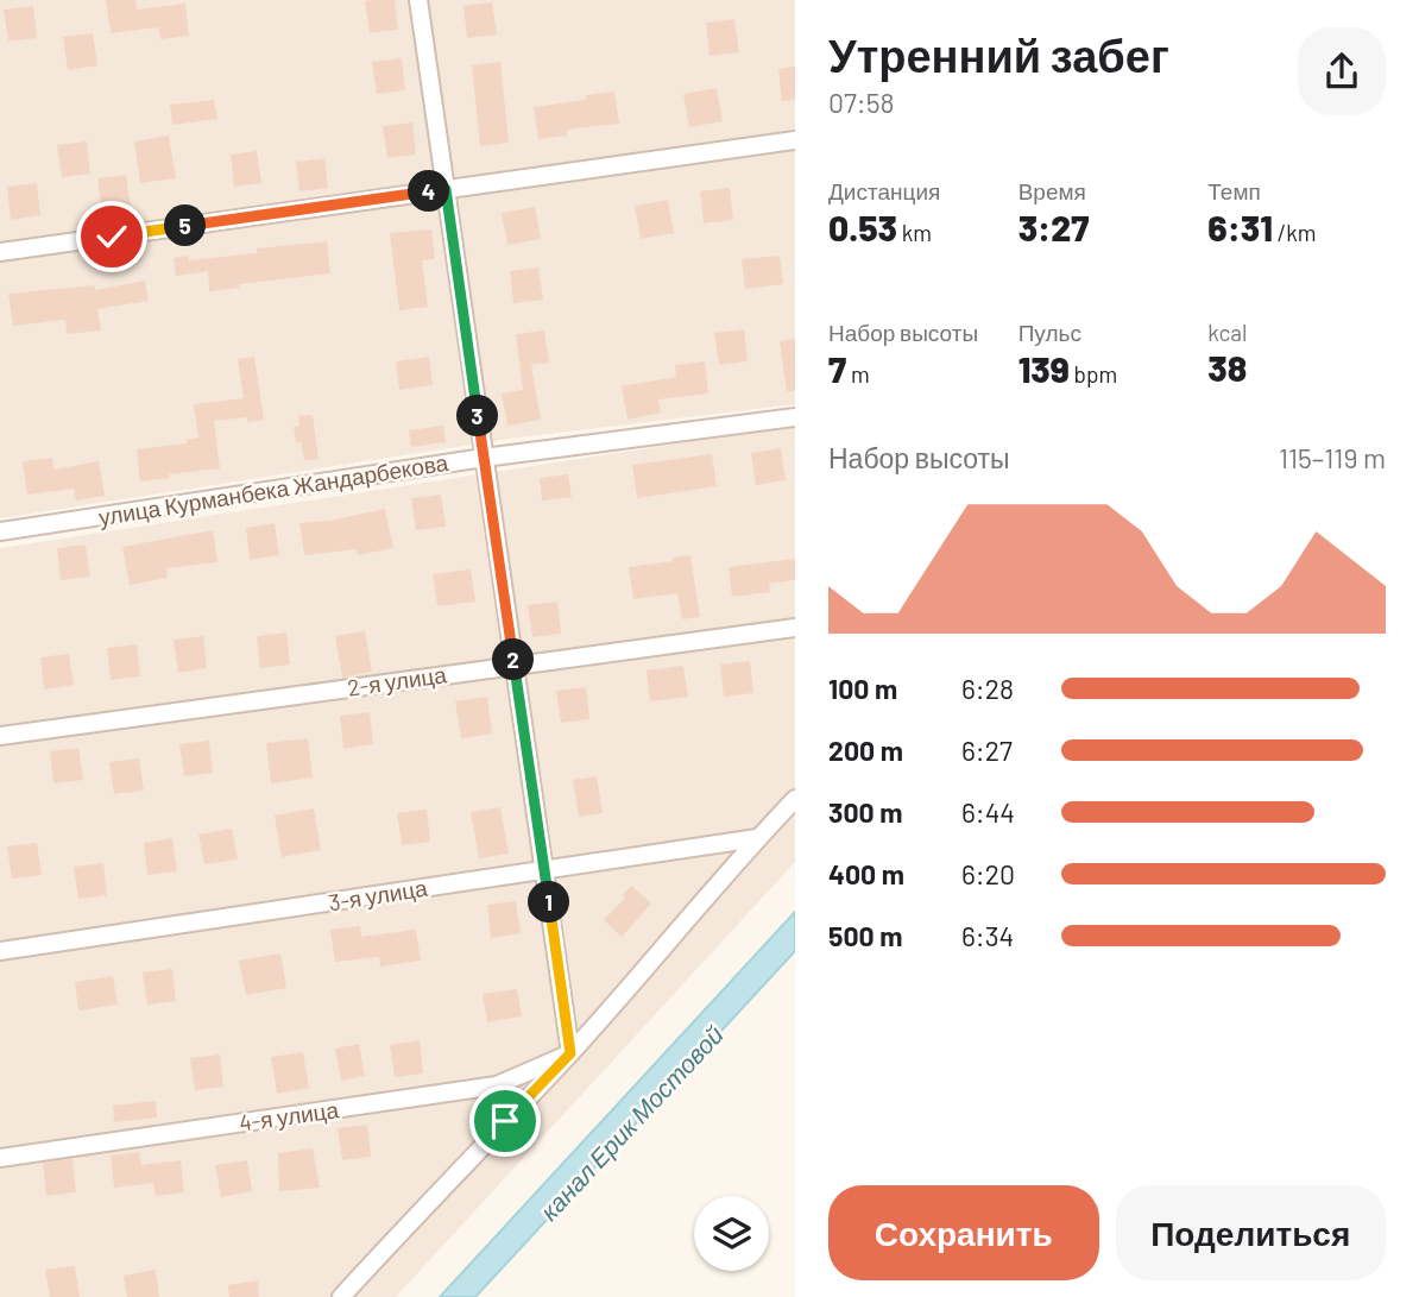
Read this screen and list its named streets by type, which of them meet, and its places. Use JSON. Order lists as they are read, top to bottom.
{
  "streets": {
    "street": [
      "улица Курманбека Жандарбекова",
      "2-я улица",
      "3-я улица",
      "4-я улица"
    ]
  },
  "water": ["канал Ерик Мостовой"],
  "page": {
    "heading": ["Утренний забег", "07:58"],
    "stats": [
      ["Дистанция", "0.53 km"],
      ["Время", "3:27"],
      ["Темп", "6:31 /km"],
      ["Набор высоты", "7 m"],
      ["Пульс", "139 bpm"],
      ["kcal", "38"]
    ],
    "pins": [
      "4",
      "5",
      "3",
      "2",
      "1"
    ],
    "chart": ["Набор высоты", "115–119 m"],
    "list": [
      {
        "name": "100 m",
        "note": "6:28"
      },
      {
        "name": "200 m",
        "note": "6:27"
      },
      {
        "name": "300 m",
        "note": "6:44"
      },
      {
        "name": "400 m",
        "note": "6:20"
      },
      {
        "name": "500 m",
        "note": "6:34"
      }
    ],
    "buttons": ["Сохранить", "Поделиться"]
  }
}
